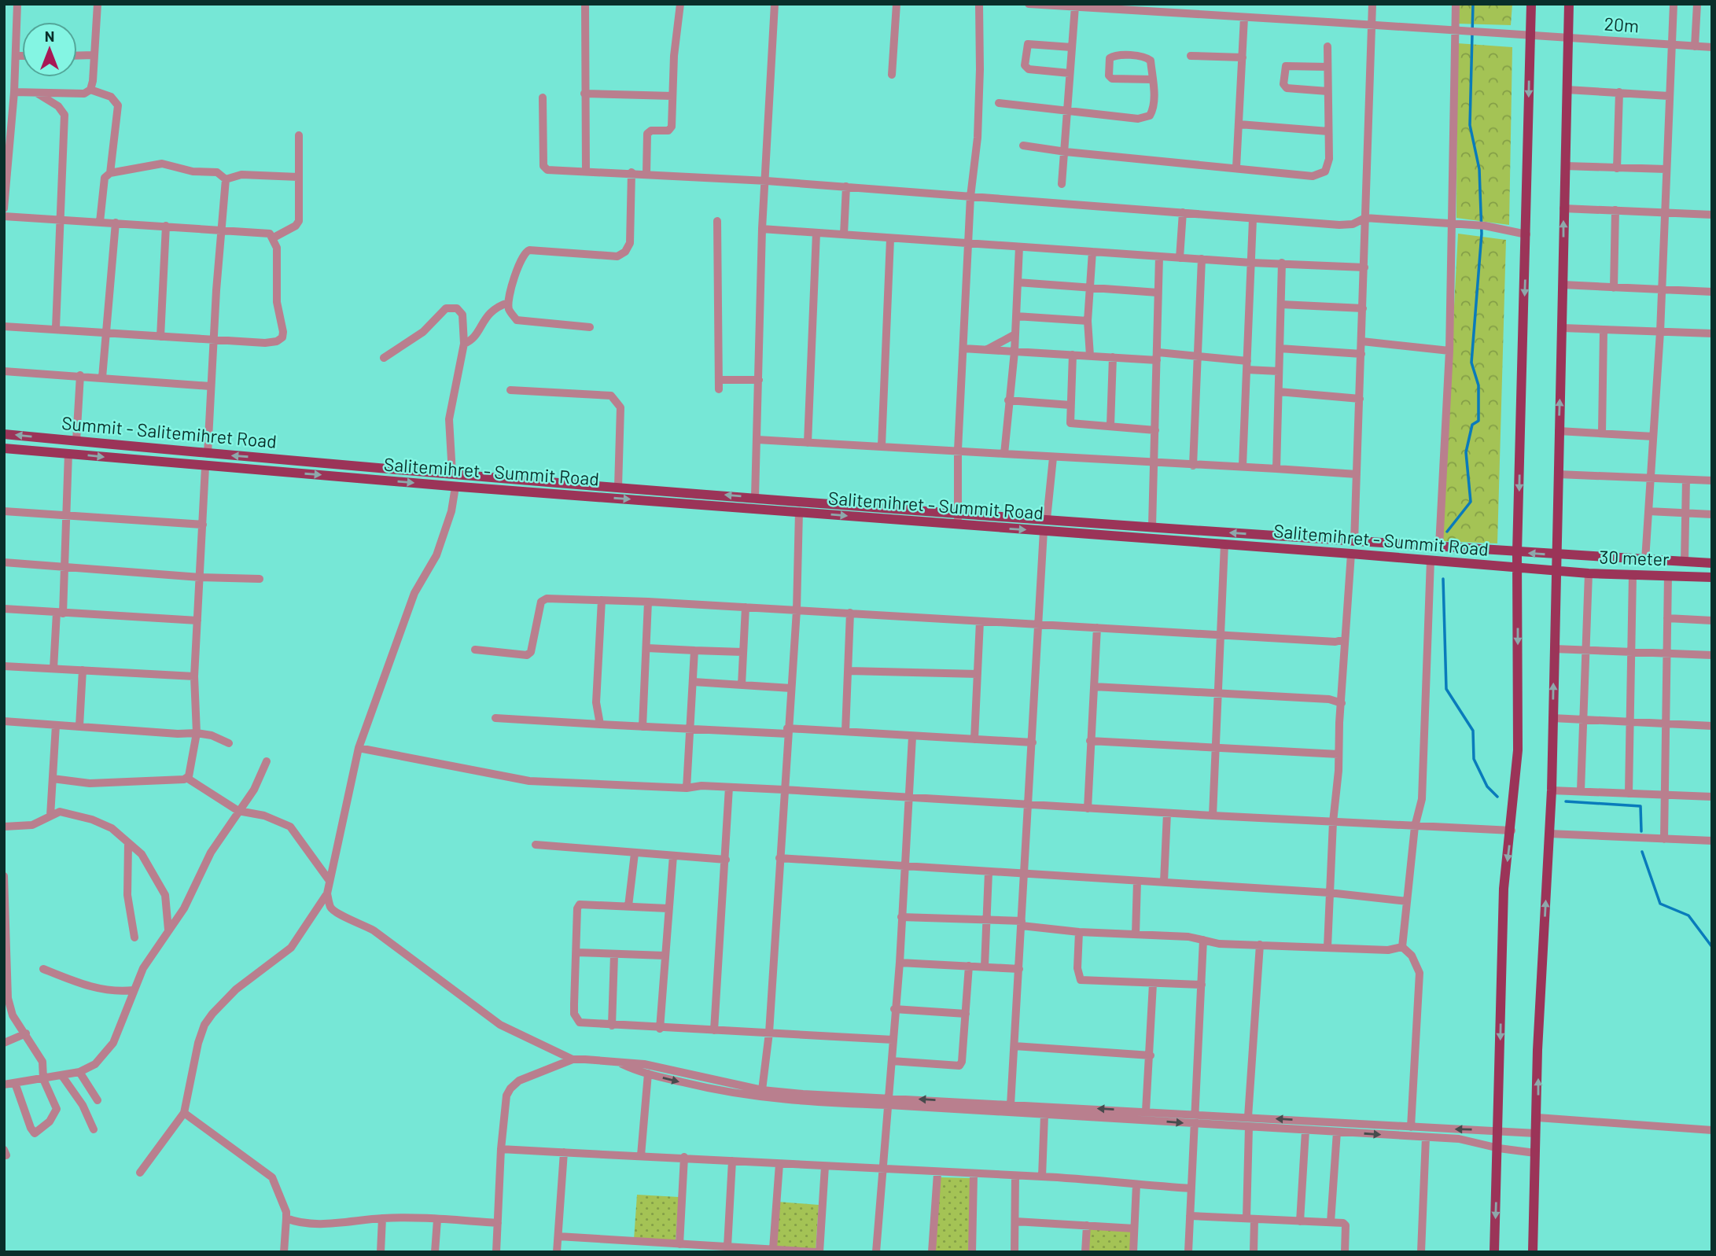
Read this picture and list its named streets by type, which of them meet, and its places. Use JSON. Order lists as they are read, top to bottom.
{
  "streets": {
    "main road": ["Summit - Salitemihret Road", "Salitemihret - Summit Road", "30 meter"],
    "street": ["20m"]
  },
  "crossings": [
    ["Salitemihret - Summit Road", "30 meter"]
  ],
  "one_way": ["Summit - Salitemihret Road"],
  "north": "top"
}
